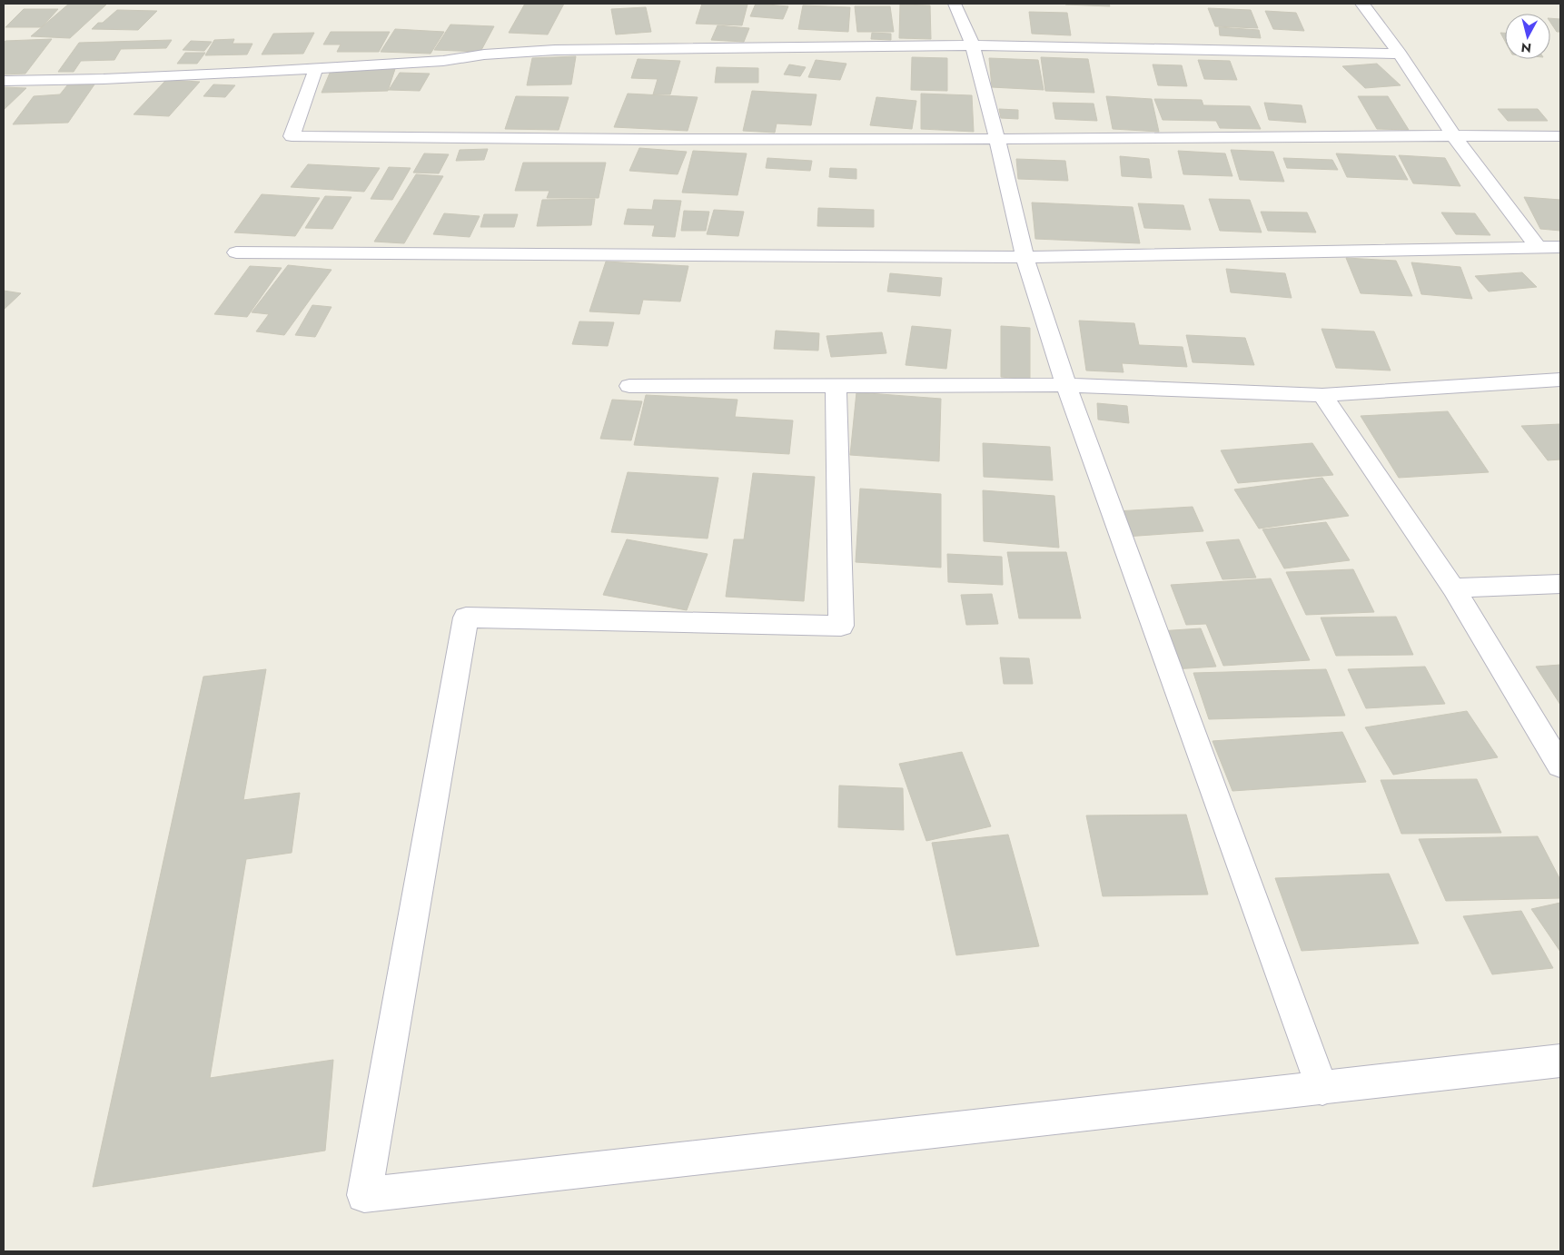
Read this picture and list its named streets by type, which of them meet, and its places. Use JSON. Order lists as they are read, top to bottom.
{
  "north": "bottom"
}
